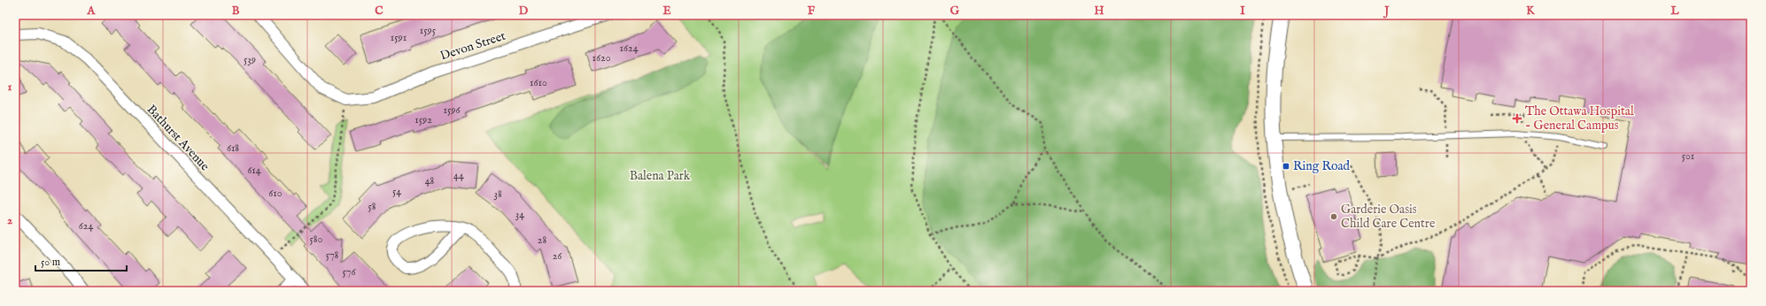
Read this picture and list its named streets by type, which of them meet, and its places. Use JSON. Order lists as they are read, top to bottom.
{
  "streets": {
    "street": ["Devon Street", "Bathurst Avenue"]
  },
  "parks": ["Balena Park"],
  "places": {
    "health": ["The Ottawa Hospital - General Campus"],
    "transit": ["Ring Road"],
    "other": ["Garderie Oasis Child Care Centre"]
  },
  "house_numbers": [
    "1595",
    "1591",
    "1624",
    "1620",
    "539",
    "1610",
    "1596",
    "1592",
    "618",
    "501",
    "614",
    "44",
    "48",
    "54",
    "610",
    "38",
    "58",
    "34",
    "624",
    "580",
    "28",
    "578",
    "26",
    "576"
  ],
  "scale_bar": "50 m",
  "grid": {
    "columns": [
      "A",
      "B",
      "C",
      "D",
      "E",
      "F",
      "G",
      "H",
      "I",
      "J",
      "K",
      "L"
    ],
    "rows": ["1", "2"]
  }
}
